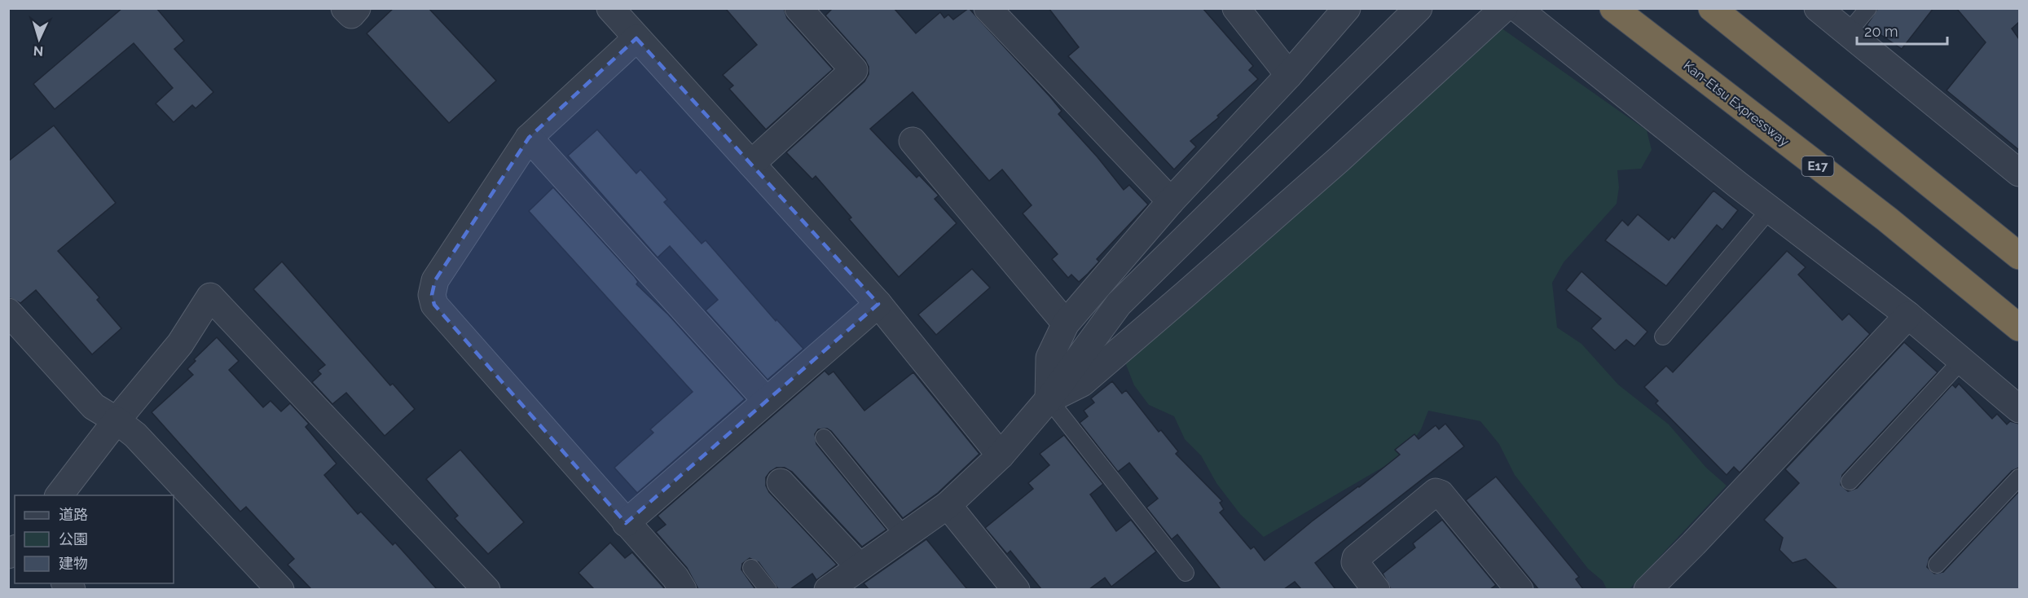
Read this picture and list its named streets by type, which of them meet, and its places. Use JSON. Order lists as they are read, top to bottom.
{
  "streets": {
    "highway": ["Kan-Etsu Expressway", "E17"]
  },
  "legend": ["道路", "公園", "建物"],
  "scale_bar": "20 m",
  "north": "bottom"
}
